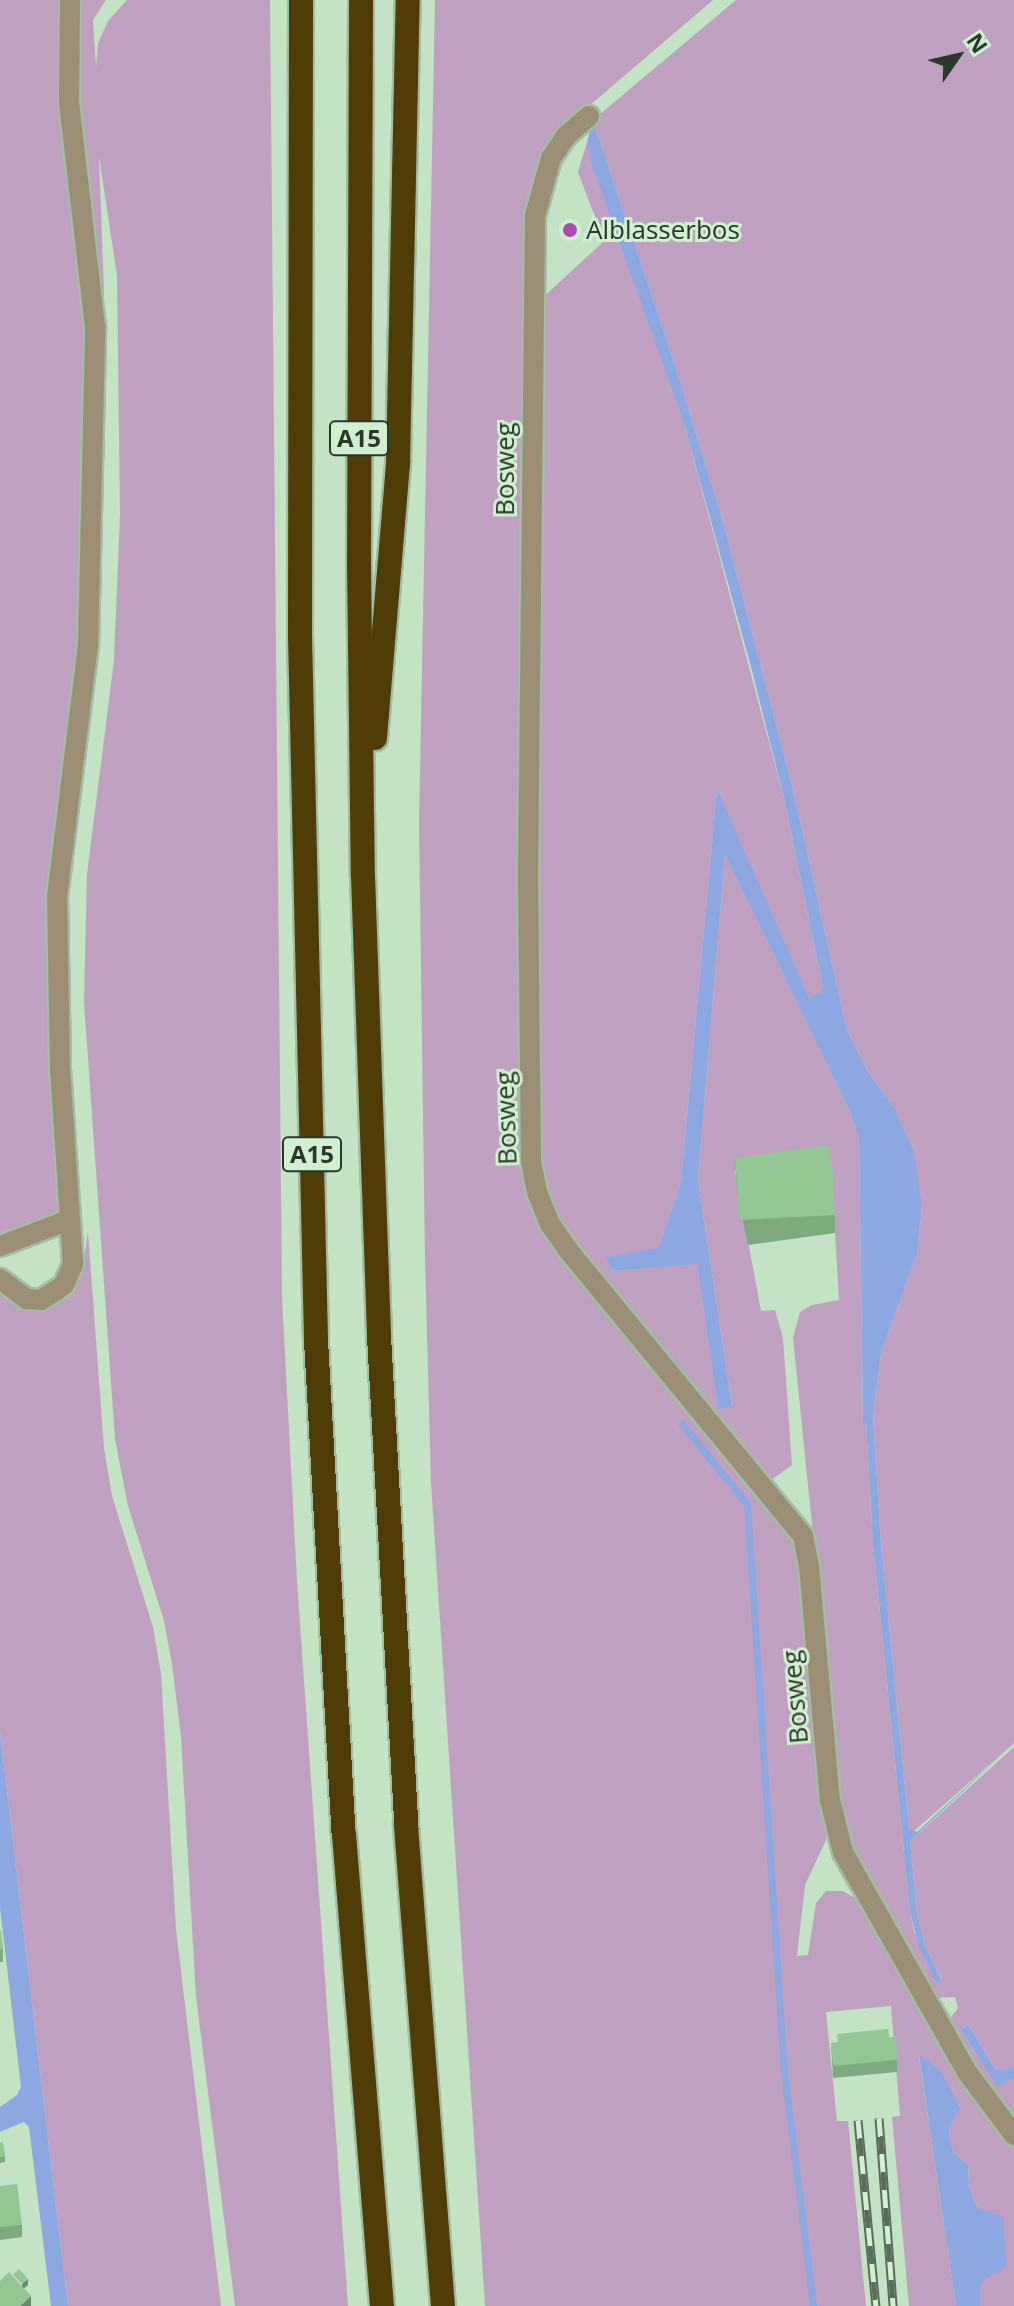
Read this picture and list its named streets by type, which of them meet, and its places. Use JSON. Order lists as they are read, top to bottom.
{
  "streets": {
    "highway": ["A15"],
    "street": ["Bosweg"]
  },
  "places": ["Alblasserbos"],
  "north": "top right"
}
